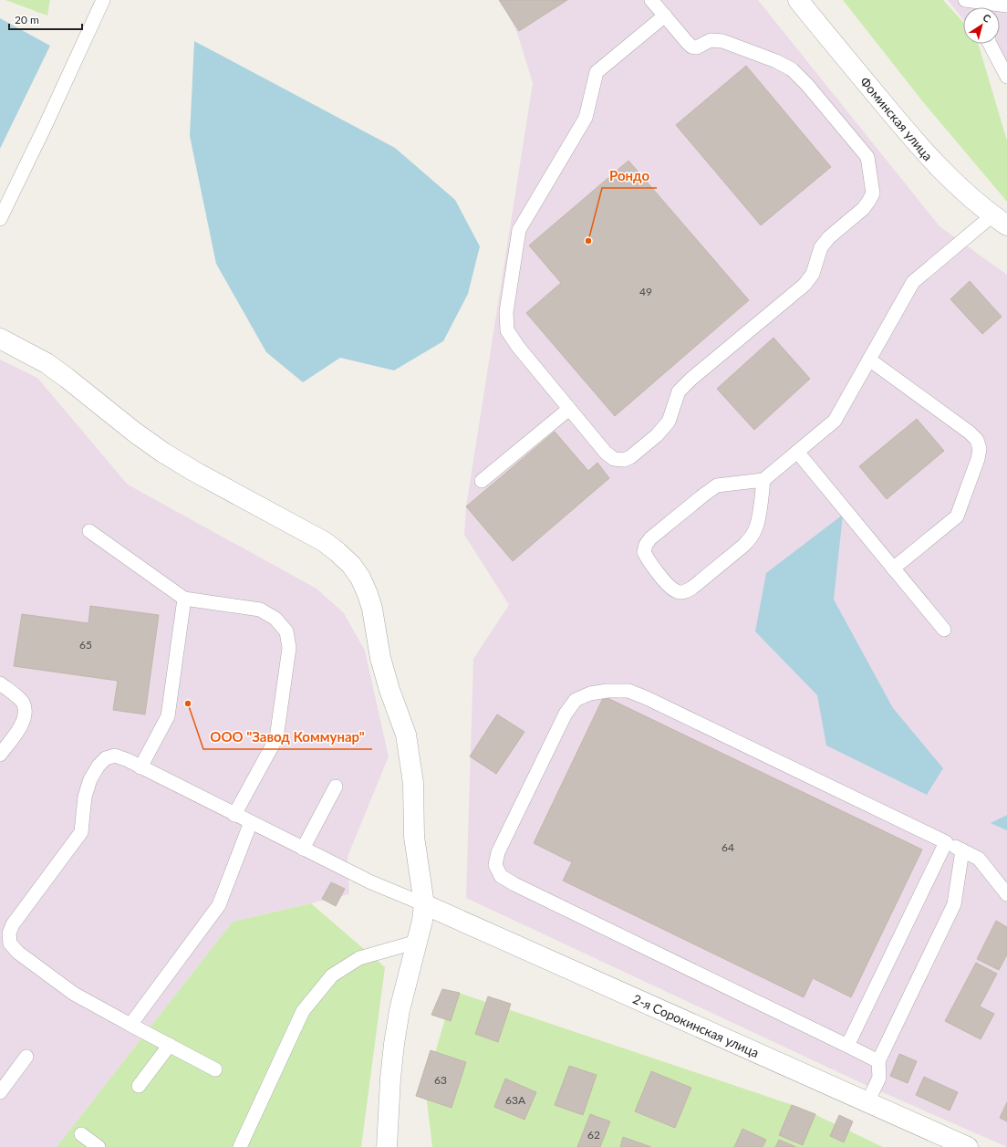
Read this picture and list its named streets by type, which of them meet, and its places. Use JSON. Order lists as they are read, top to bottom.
{
  "streets": {
    "street": ["Фоминская улица", "2-я Сорокинская улица"]
  },
  "places": ["Рондо", "ООО \"Завод Коммунар\""],
  "house_numbers": [
    "49",
    "65",
    "64",
    "63",
    "63А",
    "62"
  ],
  "scale_bar": "20 m",
  "north": "top right"
}
